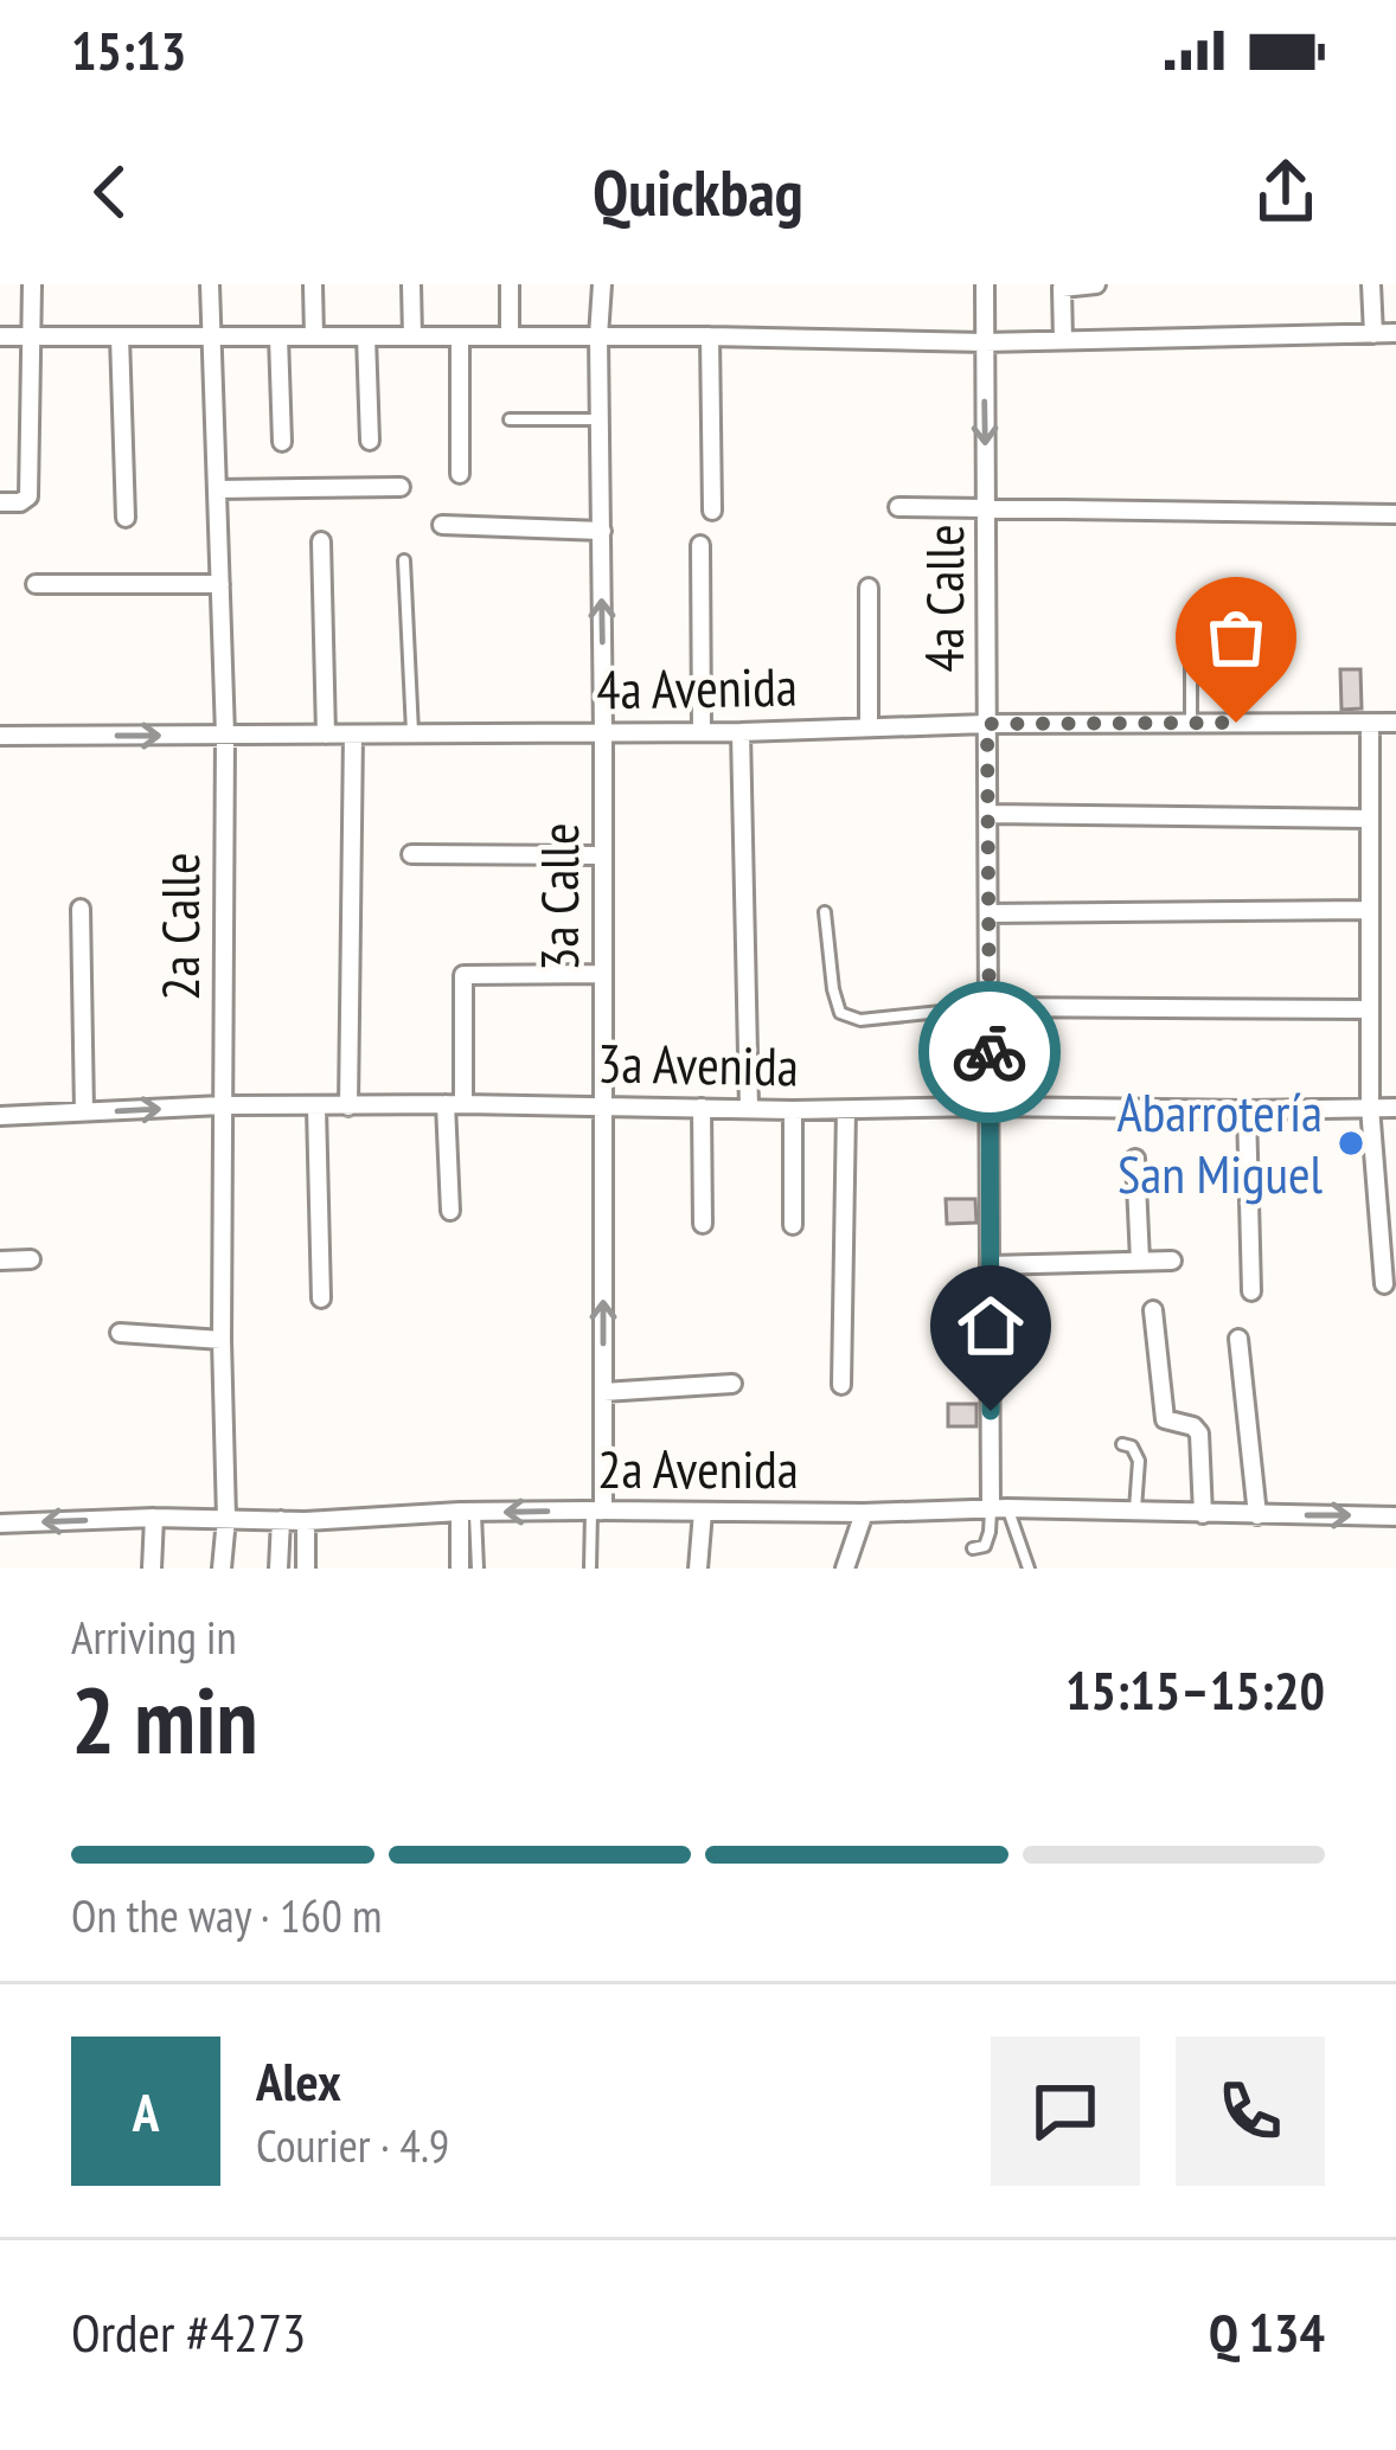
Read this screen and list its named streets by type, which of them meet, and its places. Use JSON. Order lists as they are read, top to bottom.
{
  "streets": {
    "street": [
      "4a Calle",
      "4a Avenida",
      "3a Calle",
      "2a Calle",
      "3a Avenida",
      "2a Avenida"
    ]
  },
  "crossings": [
    ["4a Calle", "4a Avenida"],
    ["4a Calle", "3a Avenida"],
    ["4a Calle", "2a Avenida"],
    ["4a Avenida", "3a Calle"],
    ["4a Avenida", "2a Calle"],
    ["3a Calle", "3a Avenida"],
    ["3a Calle", "2a Avenida"],
    ["2a Calle", "3a Avenida"],
    ["2a Calle", "2a Avenida"]
  ],
  "places": ["Abarrotería San Miguel"],
  "page": {
    "status": "15:13",
    "header": "Quickbag",
    "heading": ["2 min", "Arriving in", "15:15–15:20"],
    "panel": [
      "Alex",
      "Courier · 4.9",
      "Order #4273",
      "Q 134"
    ],
    "bar": "On the way · 160 m",
    "round": "A"
  }
}
